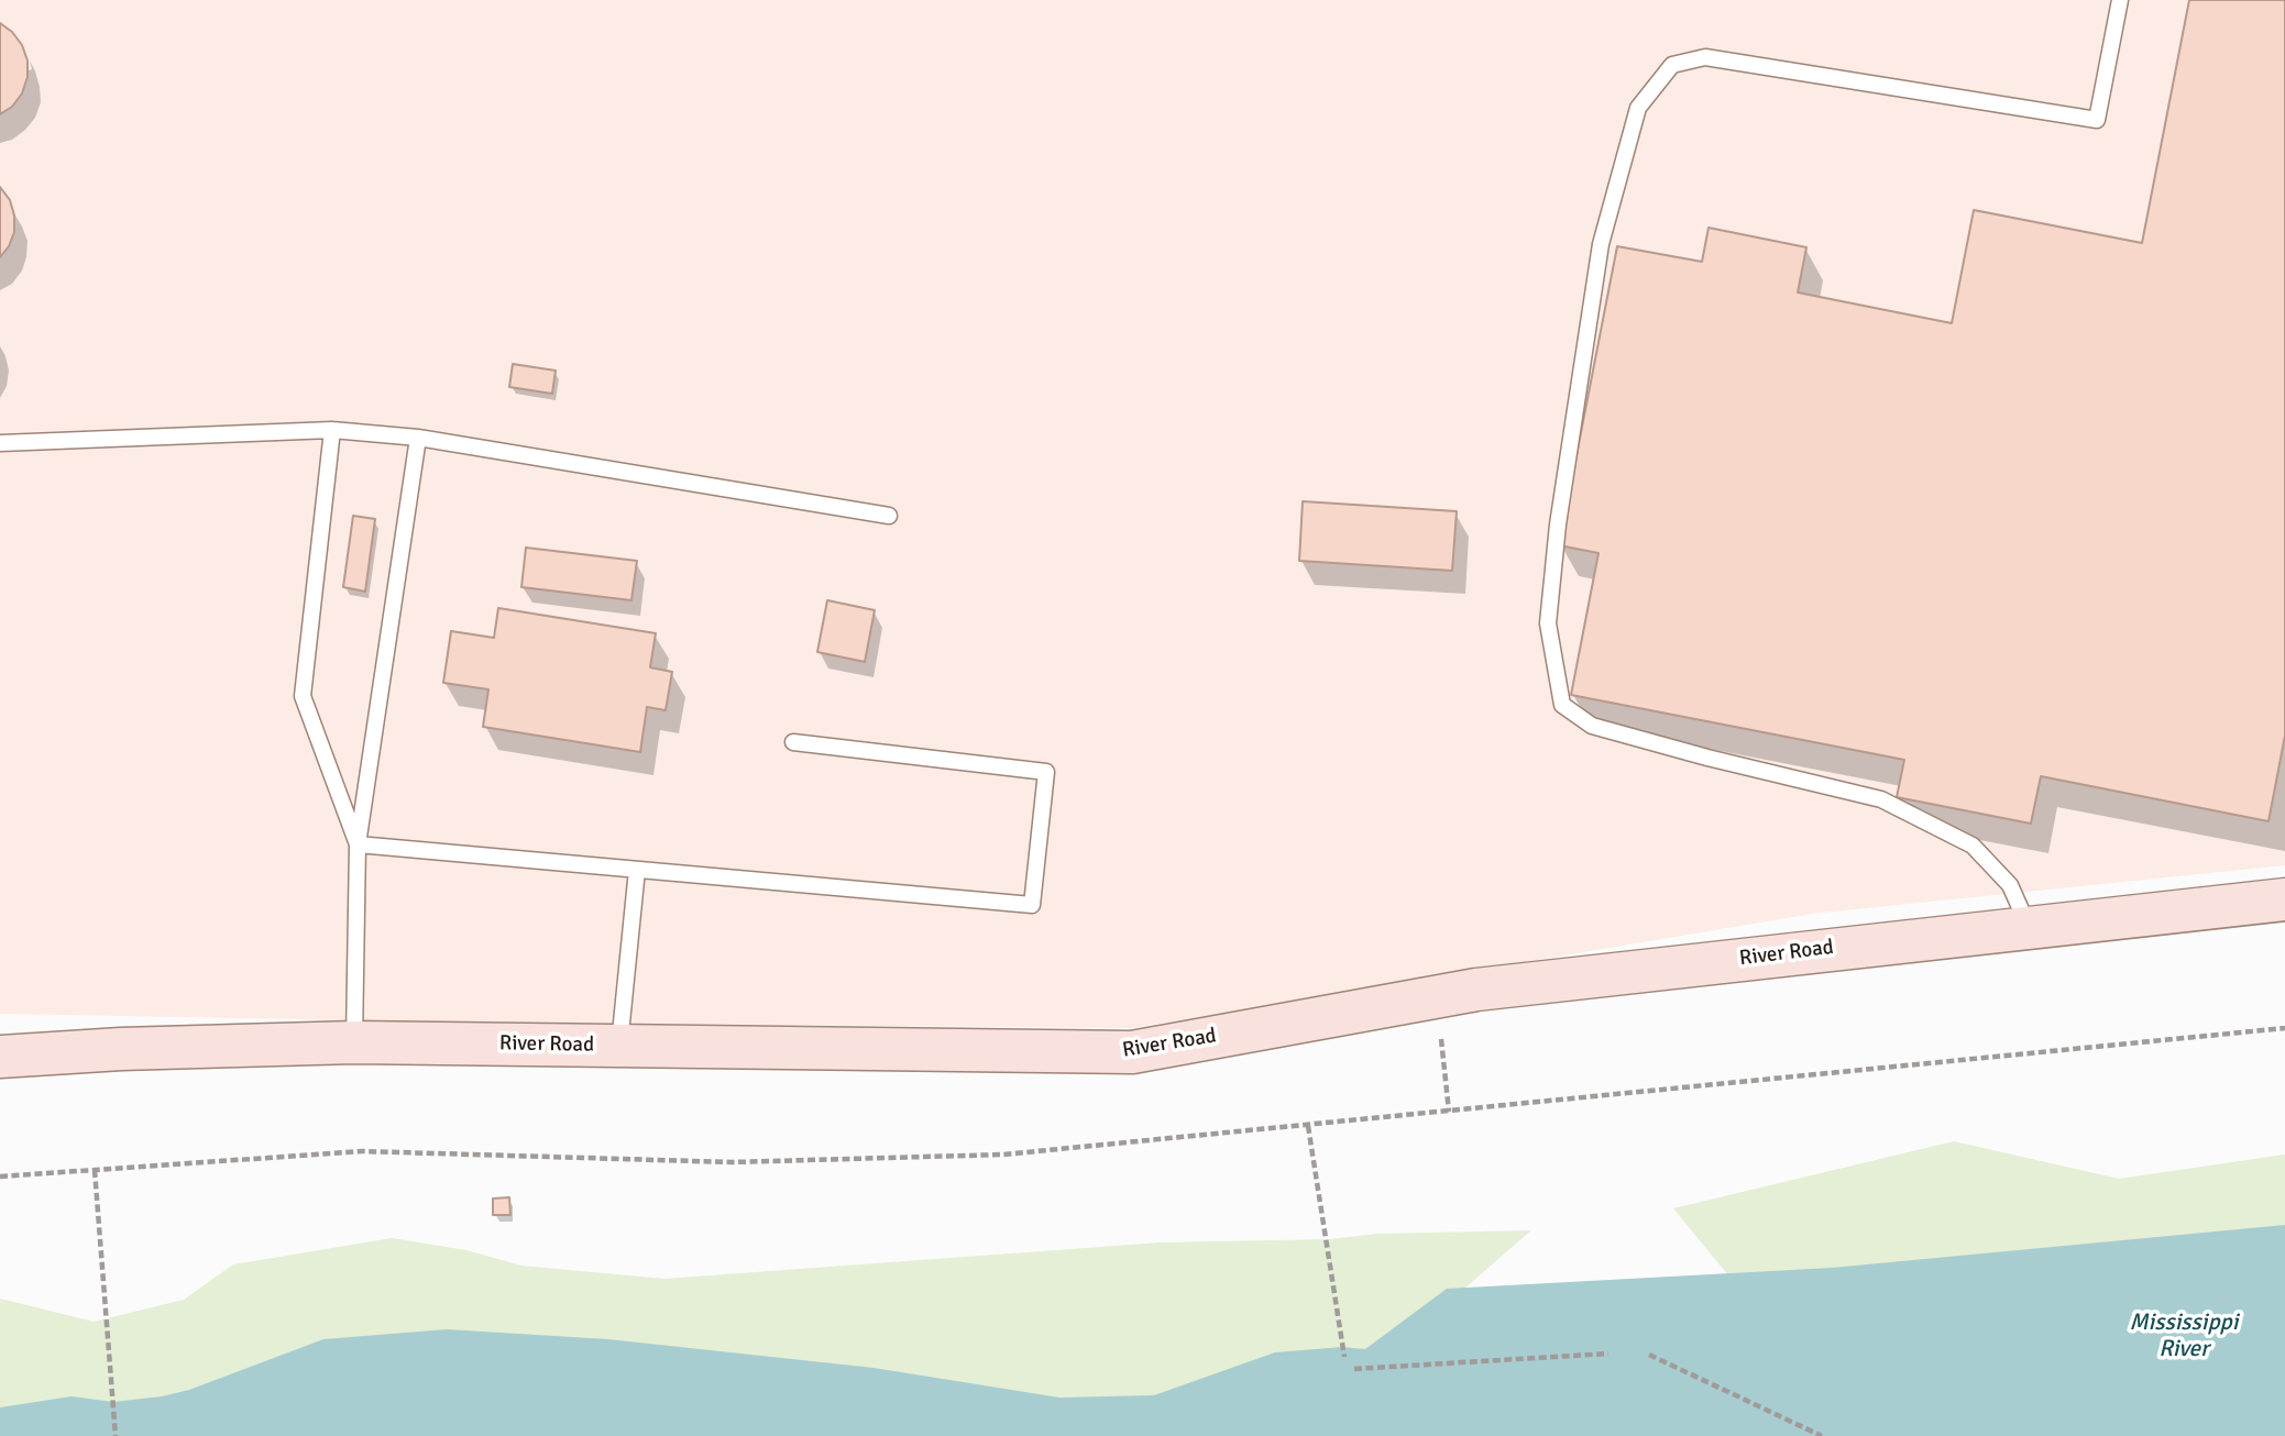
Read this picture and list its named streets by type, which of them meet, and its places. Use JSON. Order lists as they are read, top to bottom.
{
  "streets": {
    "main road": ["River Road"]
  },
  "water": ["Mississippi River"]
}
